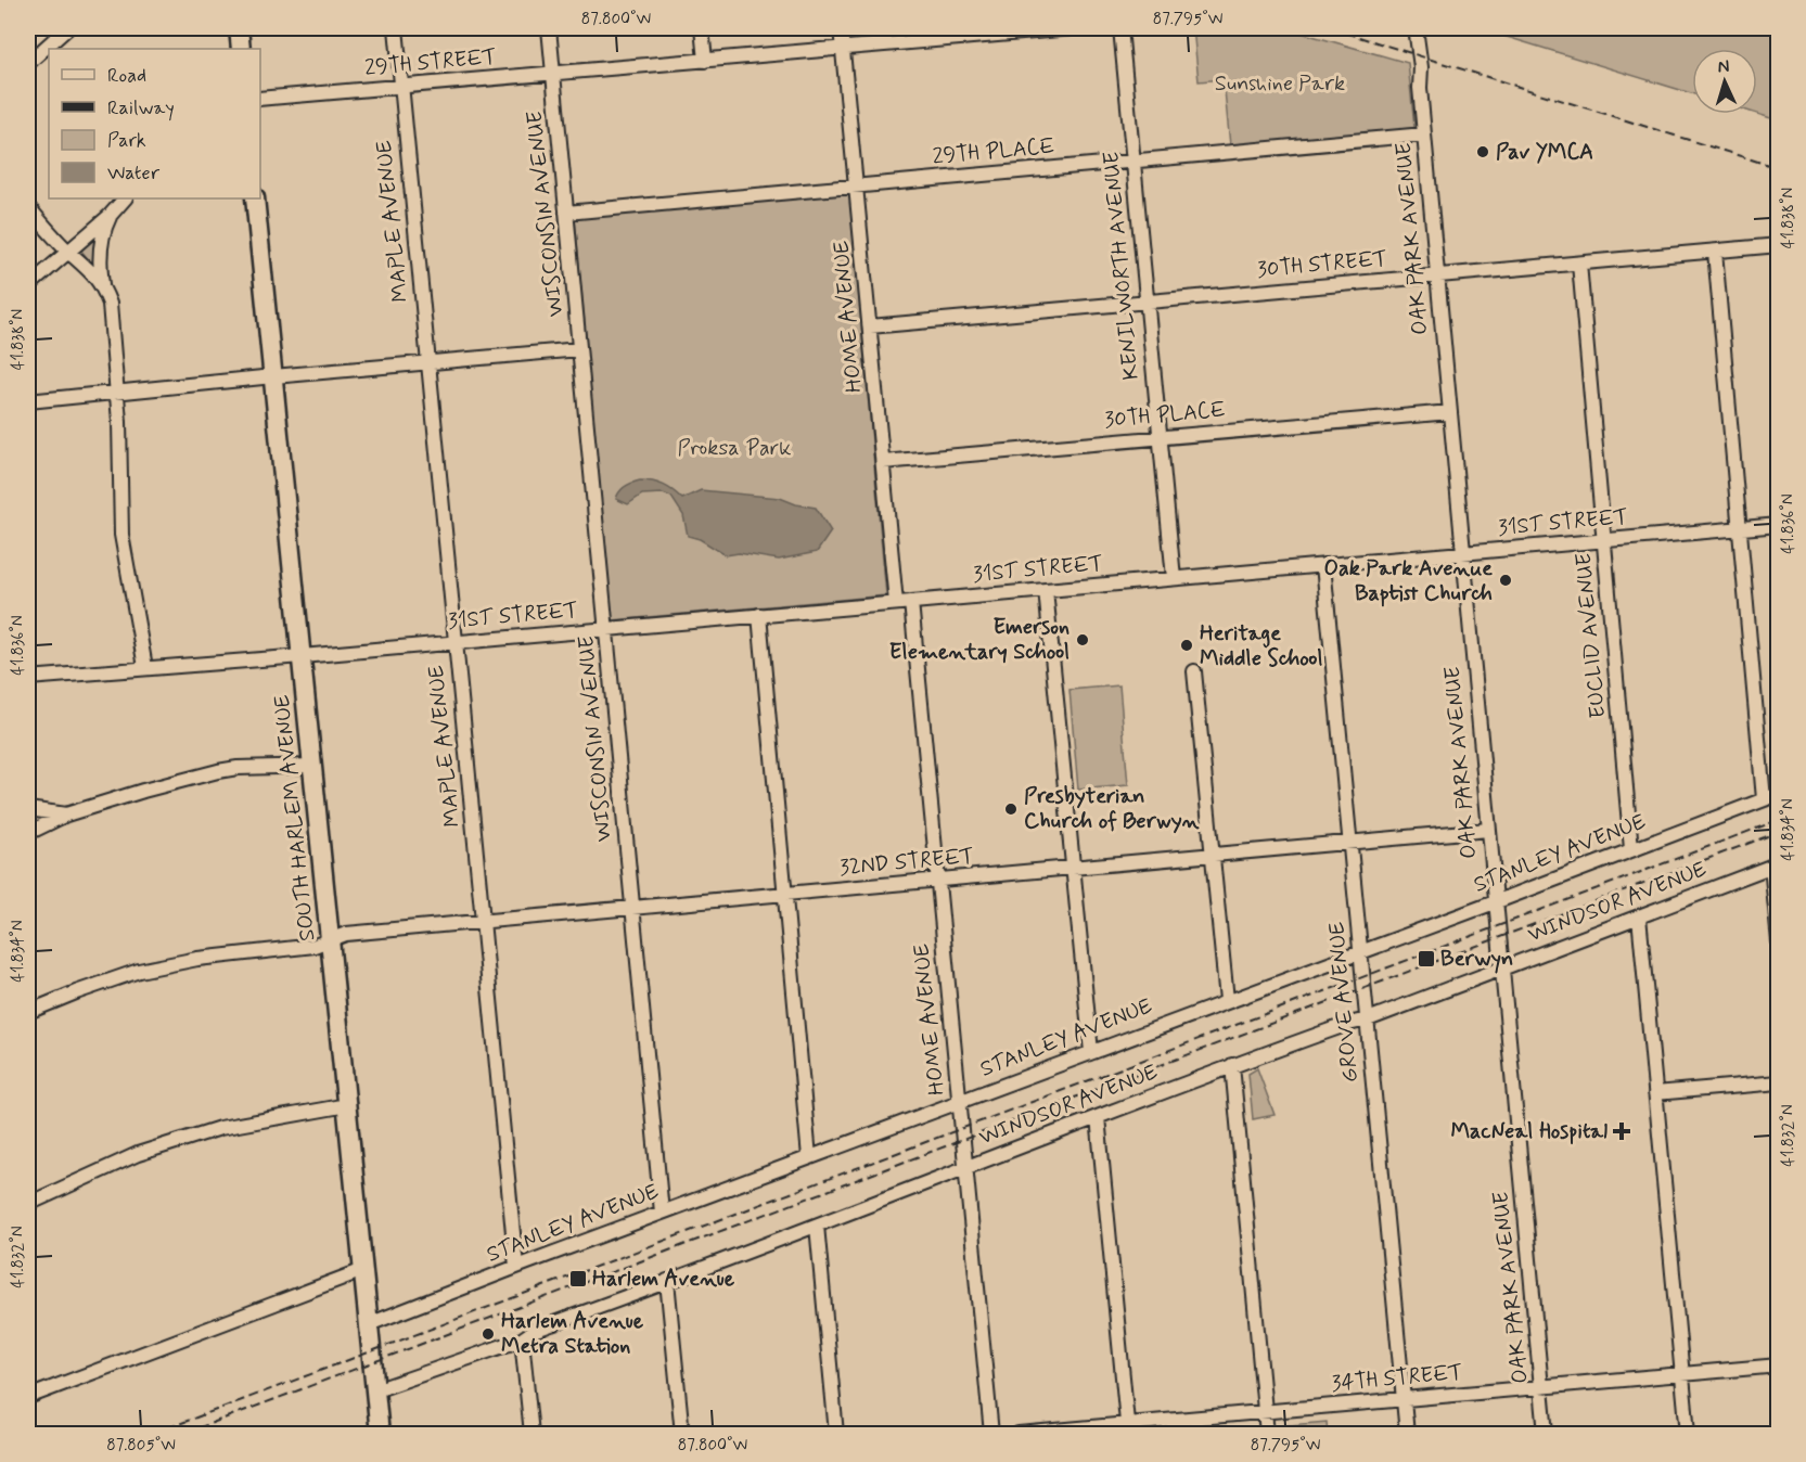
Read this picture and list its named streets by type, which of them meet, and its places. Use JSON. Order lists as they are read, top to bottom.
{
  "streets": {
    "main road": ["SOUTH HARLEM AVENUE"],
    "street": [
      "29TH STREET",
      "29TH PLACE",
      "WISCONSIN AVENUE",
      "MAPLE AVENUE",
      "OAK PARK AVENUE",
      "30TH STREET",
      "KENILWORTH AVENUE",
      "HOME AVENUE",
      "30TH PLACE",
      "31ST STREET",
      "EUCLID AVENUE",
      "STANLEY AVENUE",
      "32ND STREET",
      "WINDSOR AVENUE",
      "GROVE AVENUE",
      "34TH STREET"
    ]
  },
  "crossings": [
    ["29TH STREET", "WISCONSIN AVENUE"],
    ["29TH STREET", "MAPLE AVENUE"],
    ["29TH STREET", "HOME AVENUE"],
    ["29TH PLACE", "WISCONSIN AVENUE"],
    ["29TH PLACE", "OAK PARK AVENUE"],
    ["29TH PLACE", "KENILWORTH AVENUE"],
    ["29TH PLACE", "HOME AVENUE"],
    ["WISCONSIN AVENUE", "31ST STREET"],
    ["WISCONSIN AVENUE", "STANLEY AVENUE"],
    ["WISCONSIN AVENUE", "32ND STREET"],
    ["MAPLE AVENUE", "31ST STREET"],
    ["MAPLE AVENUE", "STANLEY AVENUE"],
    ["MAPLE AVENUE", "32ND STREET"],
    ["OAK PARK AVENUE", "30TH STREET"],
    ["OAK PARK AVENUE", "30TH PLACE"],
    ["OAK PARK AVENUE", "31ST STREET"],
    ["OAK PARK AVENUE", "STANLEY AVENUE"],
    ["OAK PARK AVENUE", "32ND STREET"],
    ["OAK PARK AVENUE", "WINDSOR AVENUE"],
    ["OAK PARK AVENUE", "34TH STREET"],
    ["30TH STREET", "KENILWORTH AVENUE"],
    ["30TH STREET", "HOME AVENUE"],
    ["30TH STREET", "EUCLID AVENUE"],
    ["KENILWORTH AVENUE", "30TH PLACE"],
    ["KENILWORTH AVENUE", "31ST STREET"],
    ["HOME AVENUE", "30TH PLACE"],
    ["HOME AVENUE", "31ST STREET"],
    ["HOME AVENUE", "STANLEY AVENUE"],
    ["HOME AVENUE", "32ND STREET"],
    ["HOME AVENUE", "WINDSOR AVENUE"],
    ["31ST STREET", "EUCLID AVENUE"],
    ["31ST STREET", "SOUTH HARLEM AVENUE"],
    ["31ST STREET", "GROVE AVENUE"],
    ["EUCLID AVENUE", "STANLEY AVENUE"],
    ["SOUTH HARLEM AVENUE", "STANLEY AVENUE"],
    ["SOUTH HARLEM AVENUE", "32ND STREET"],
    ["SOUTH HARLEM AVENUE", "WINDSOR AVENUE"],
    ["STANLEY AVENUE", "GROVE AVENUE"],
    ["32ND STREET", "GROVE AVENUE"],
    ["WINDSOR AVENUE", "GROVE AVENUE"],
    ["GROVE AVENUE", "34TH STREET"]
  ],
  "parks": ["Sunshine Park", "Proksa Park"],
  "places": {
    "other": [
      "Pav YMCA",
      "Oak Park Avenue Baptist Church",
      "Emerson Elementary School",
      "Heritage Middle School",
      "Presbyterian Church of Berwyn",
      "Harlem Avenue Metra Station"
    ],
    "transit": ["Berwyn", "Harlem Avenue"],
    "health": ["MacNeal Hospital"]
  },
  "legend": [
    "Road",
    "Railway",
    "Park",
    "Water"
  ],
  "north": "top",
  "coordinates": [
    "87.800°W",
    "87.795°W",
    "41.838°N",
    "41.836°N",
    "41.834°N",
    "41.832°N",
    "87.805°W"
  ]
}
